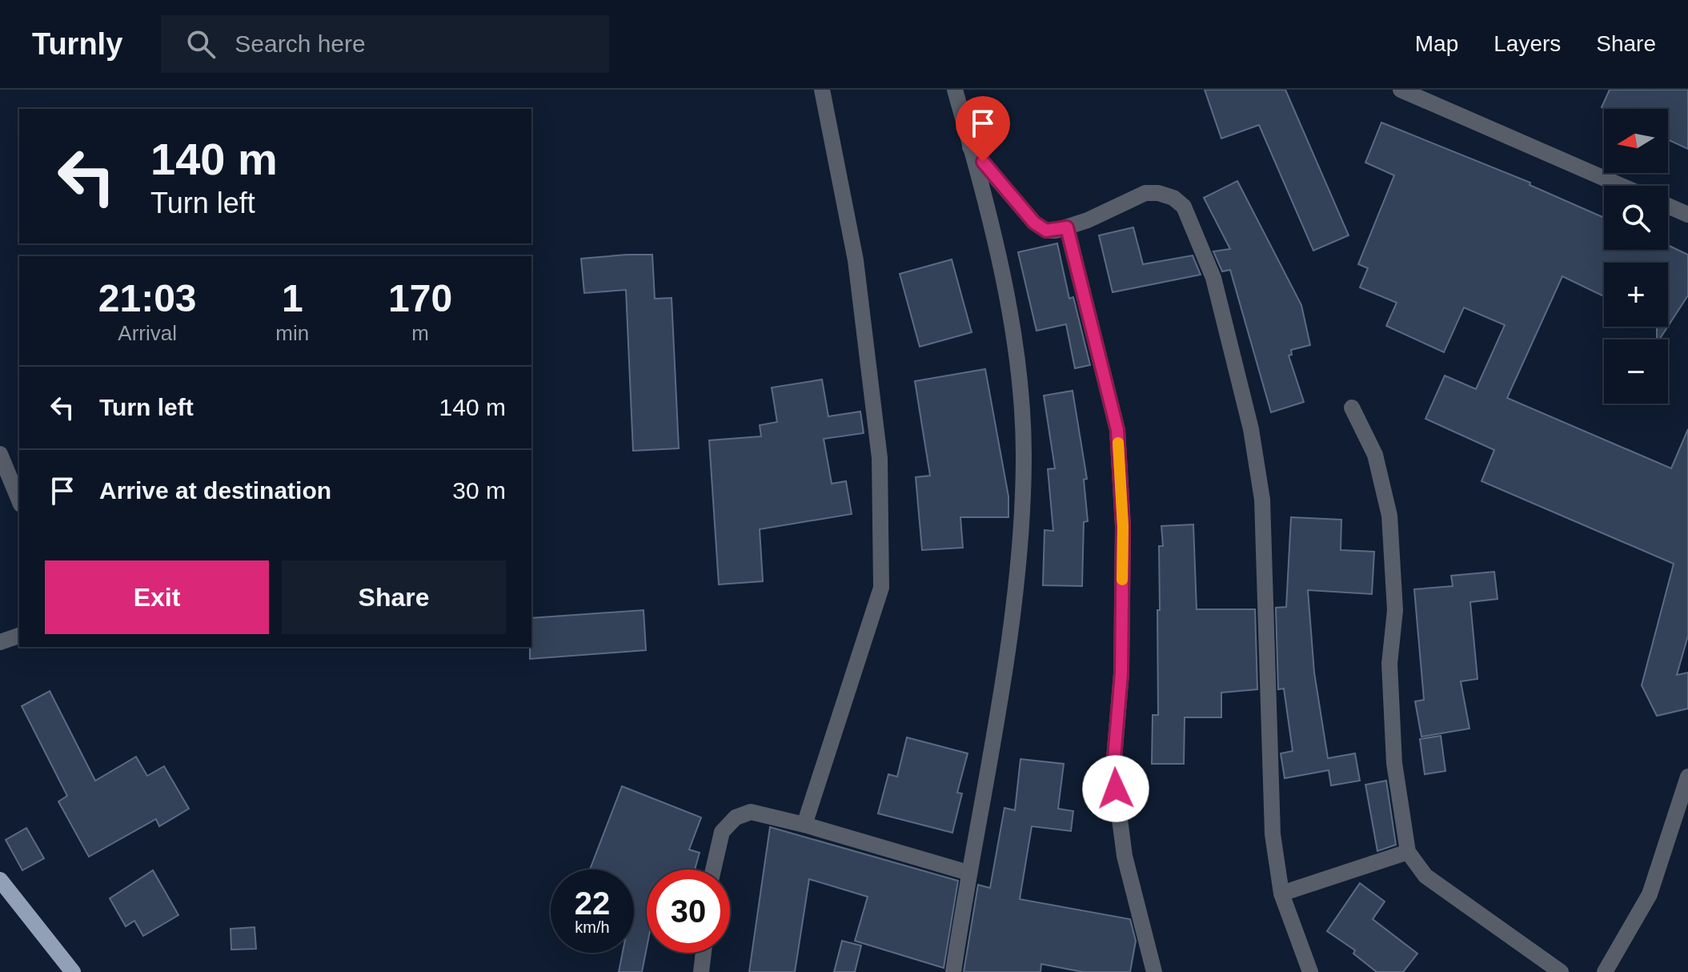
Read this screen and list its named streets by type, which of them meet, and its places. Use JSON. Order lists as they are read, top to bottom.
{
  "north": "left",
  "page": {
    "header": "Turnly",
    "search": "Search here",
    "nav": ["Map", "Layers", "Share"],
    "map_buttons": ["+", "−"],
    "turn": ["140 m", "Turn left"],
    "eta": [
      "21:03",
      "Arrival",
      "1",
      "min",
      "170",
      "m"
    ],
    "list": [
      {
        "name": "Turn left",
        "value": "140 m"
      },
      {
        "name": "Arrive at destination",
        "value": "30 m"
      }
    ],
    "buttons": ["Exit", "Share"],
    "speed": "22 km/h",
    "limit": "30"
  }
}
